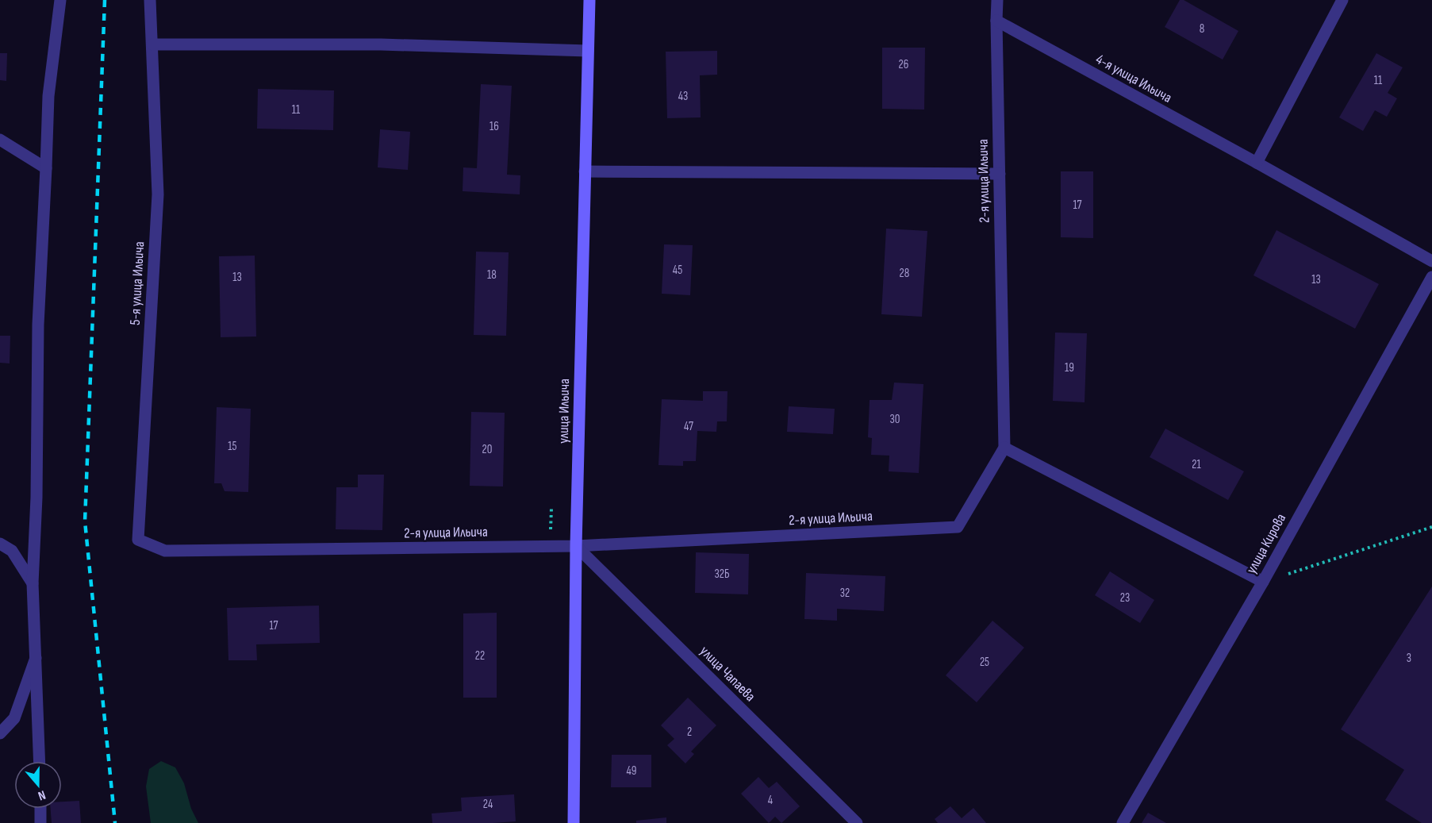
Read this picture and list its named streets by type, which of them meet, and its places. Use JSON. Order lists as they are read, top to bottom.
{
  "streets": {
    "main road": ["улица Ильича"],
    "street": [
      "4-я улица Ильича",
      "2-я улица Ильича",
      "5-я улица Ильича",
      "улица Кирова",
      "улица Чапаева"
    ]
  },
  "crossings": [
    ["4-я улица Ильича", "2-я улица Ильича"],
    ["2-я улица Ильича", "5-я улица Ильича"],
    ["2-я улица Ильича", "улица Ильича"],
    ["2-я улица Ильича", "улица Чапаева"],
    ["улица Ильича", "улица Чапаева"]
  ],
  "house_numbers": [
    "8",
    "26",
    "11",
    "43",
    "11",
    "16",
    "17",
    "45",
    "28",
    "18",
    "13",
    "13",
    "19",
    "30",
    "47",
    "15",
    "20",
    "21",
    "32Б",
    "32",
    "23",
    "17",
    "22",
    "3",
    "25",
    "2",
    "49",
    "4",
    "24"
  ],
  "north": "bottom"
}
